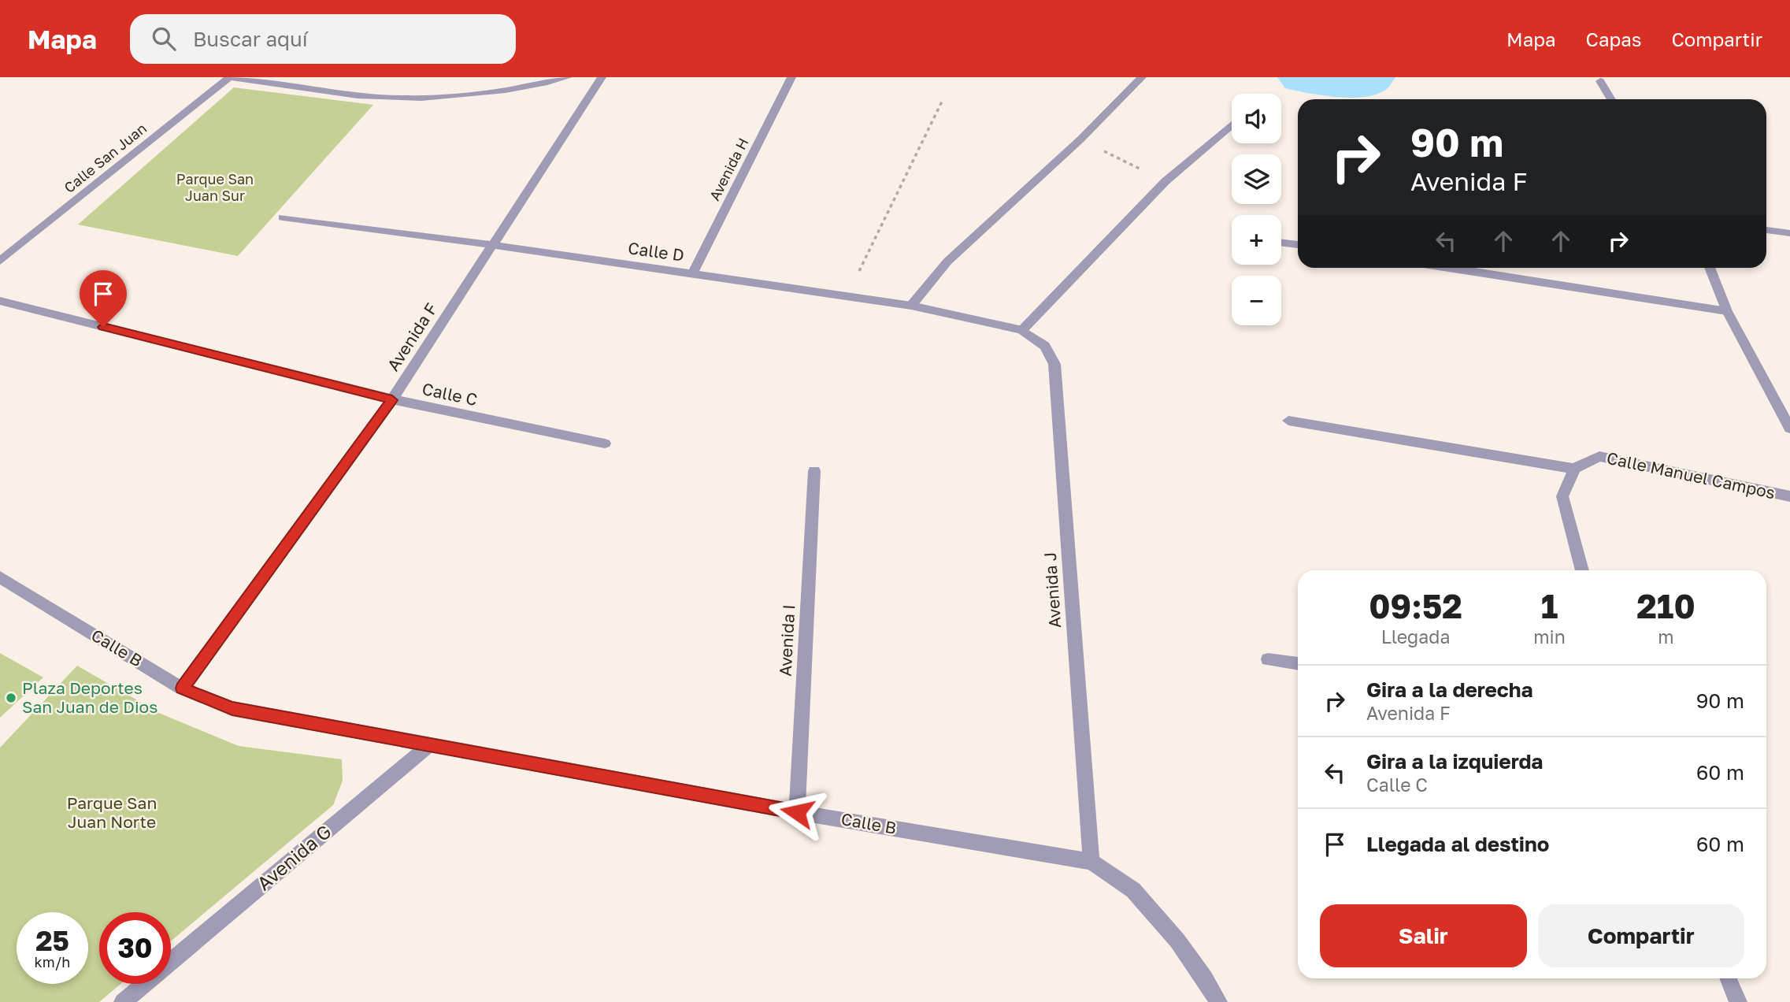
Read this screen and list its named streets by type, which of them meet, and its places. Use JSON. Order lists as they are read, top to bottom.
{
  "streets": {
    "street": [
      "Calle San Juan",
      "Avenida H",
      "Calle D",
      "Avenida F",
      "Calle C",
      "Calle Manuel Campos",
      "Avenida J",
      "Avenida I",
      "Calle B",
      "Avenida G"
    ]
  },
  "crossings": [
    ["Avenida H", "Calle D"],
    ["Calle D", "Avenida F"],
    ["Calle D", "Avenida J"],
    ["Avenida F", "Calle C"],
    ["Avenida F", "Calle B"],
    ["Avenida J", "Calle B"],
    ["Avenida I", "Calle B"],
    ["Calle B", "Avenida G"]
  ],
  "parks": ["Parque San Juan Sur", "Parque San Juan Norte"],
  "places": ["Plaza Deportes San Juan de Dios"],
  "page": {
    "header": "Mapa",
    "search": "Buscar aquí",
    "nav": ["Mapa", "Capas", "Compartir"],
    "map_buttons": ["+", "−"],
    "turn": ["90 m", "Avenida F"],
    "eta": [
      "09:52",
      "Llegada",
      "1",
      "min",
      "210",
      "m"
    ],
    "list": [
      {
        "name": "Gira a la derecha",
        "note": "Avenida F",
        "value": "90 m"
      },
      {
        "name": "Gira a la izquierda",
        "note": "Calle C",
        "value": "60 m"
      },
      {
        "name": "Llegada al destino",
        "value": "60 m"
      }
    ],
    "buttons": ["Salir", "Compartir"],
    "speed": "25 km/h",
    "limit": "30"
  }
}
